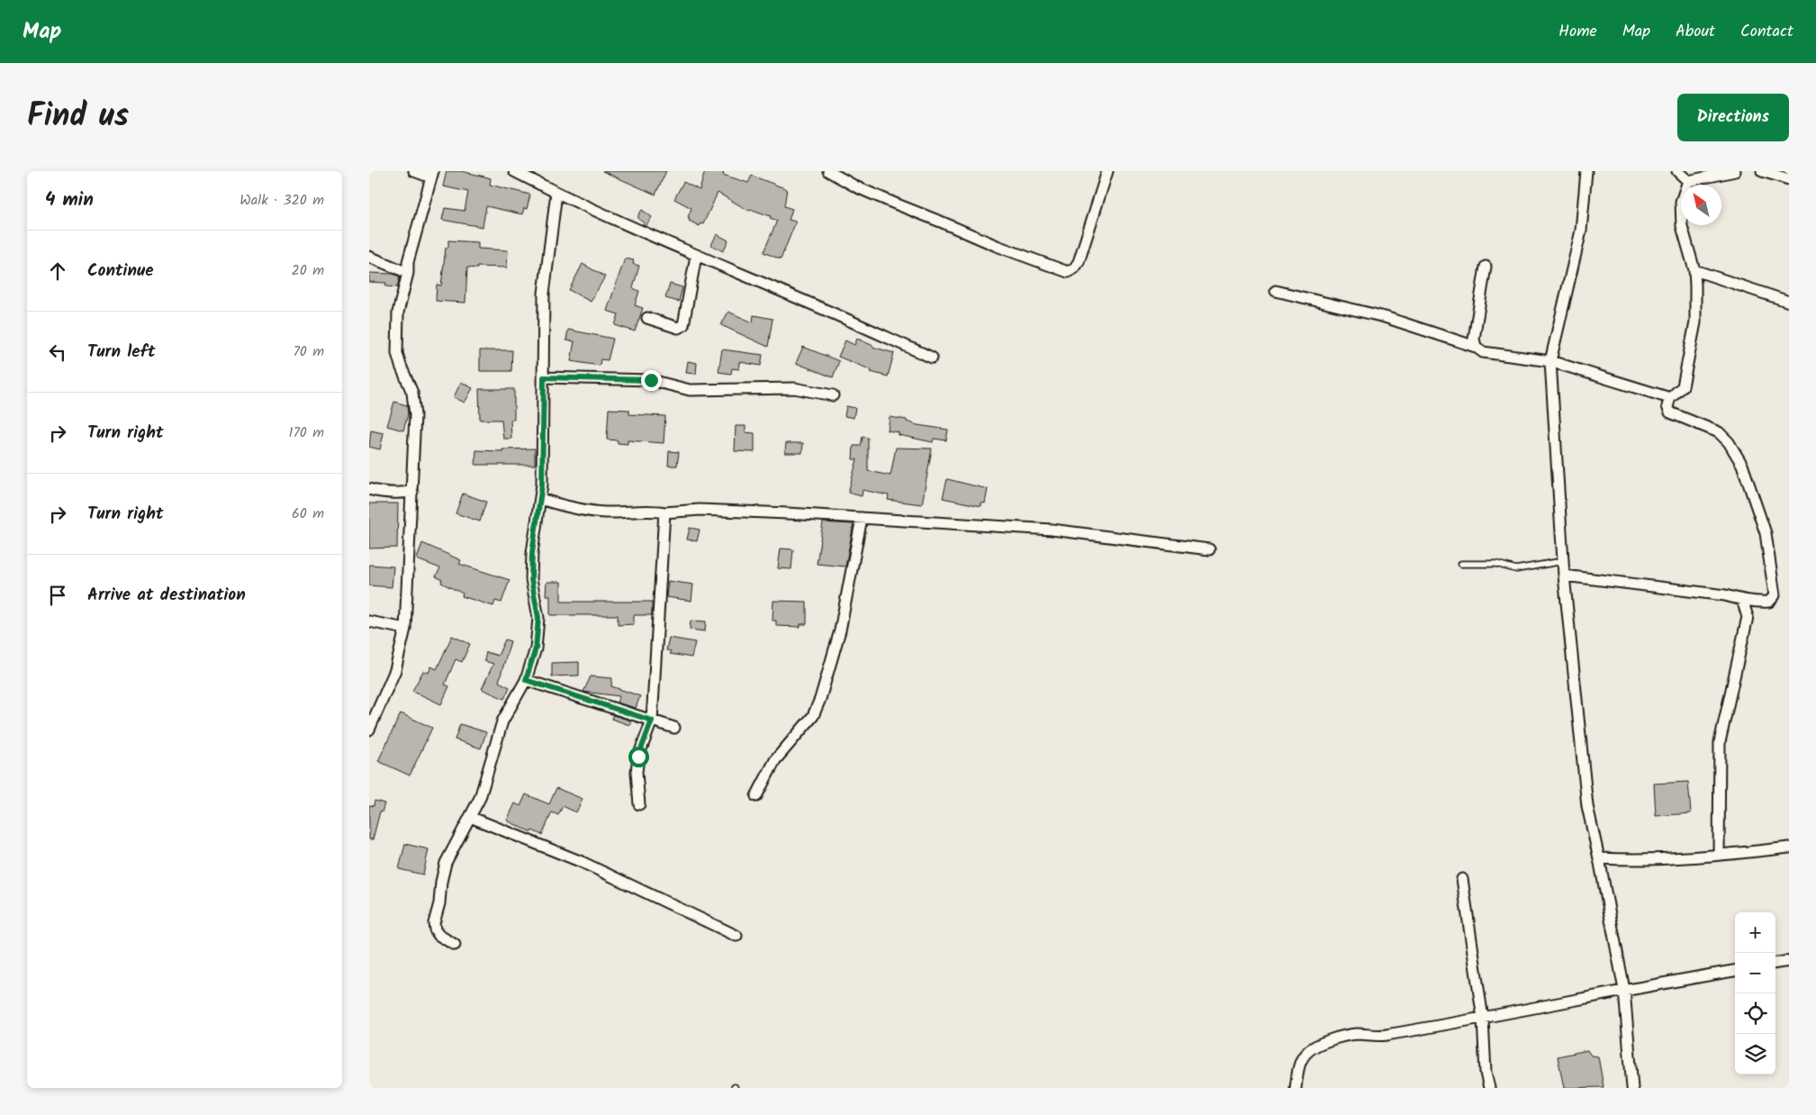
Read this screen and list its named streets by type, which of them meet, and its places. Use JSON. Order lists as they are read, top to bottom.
{
  "north": "top left",
  "page": {
    "header": "Map",
    "nav": [
      "Home",
      "Map",
      "About",
      "Contact"
    ],
    "title": "Find us",
    "buttons": "Directions",
    "heading": ["4 min", "Walk · 320 m"],
    "list": [
      ["Continue", "20 m"],
      ["Turn left", "70 m"],
      ["Turn right", "170 m"],
      ["Turn right", "60 m"],
      "Arrive at destination"
    ],
    "map_buttons": ["+", "−"]
  }
}
